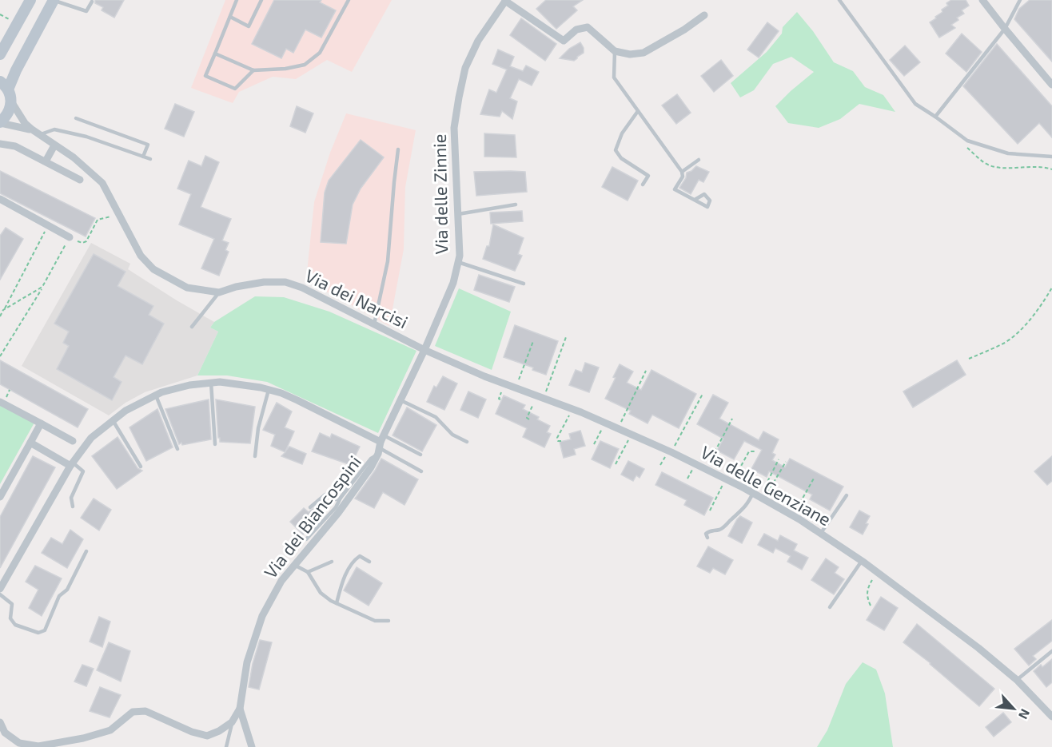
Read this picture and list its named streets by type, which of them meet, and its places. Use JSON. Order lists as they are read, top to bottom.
{
  "streets": {
    "street": [
      "Via delle Zinnie",
      "Via dei Narcisi",
      "Via delle Genziane",
      "Via dei Biancospini"
    ]
  },
  "crossings": [
    ["Via delle Zinnie", "Via dei Narcisi"],
    ["Via delle Zinnie", "Via delle Genziane"],
    ["Via delle Zinnie", "Via dei Biancospini"],
    ["Via dei Narcisi", "Via delle Genziane"]
  ],
  "north": "bottom right"
}
